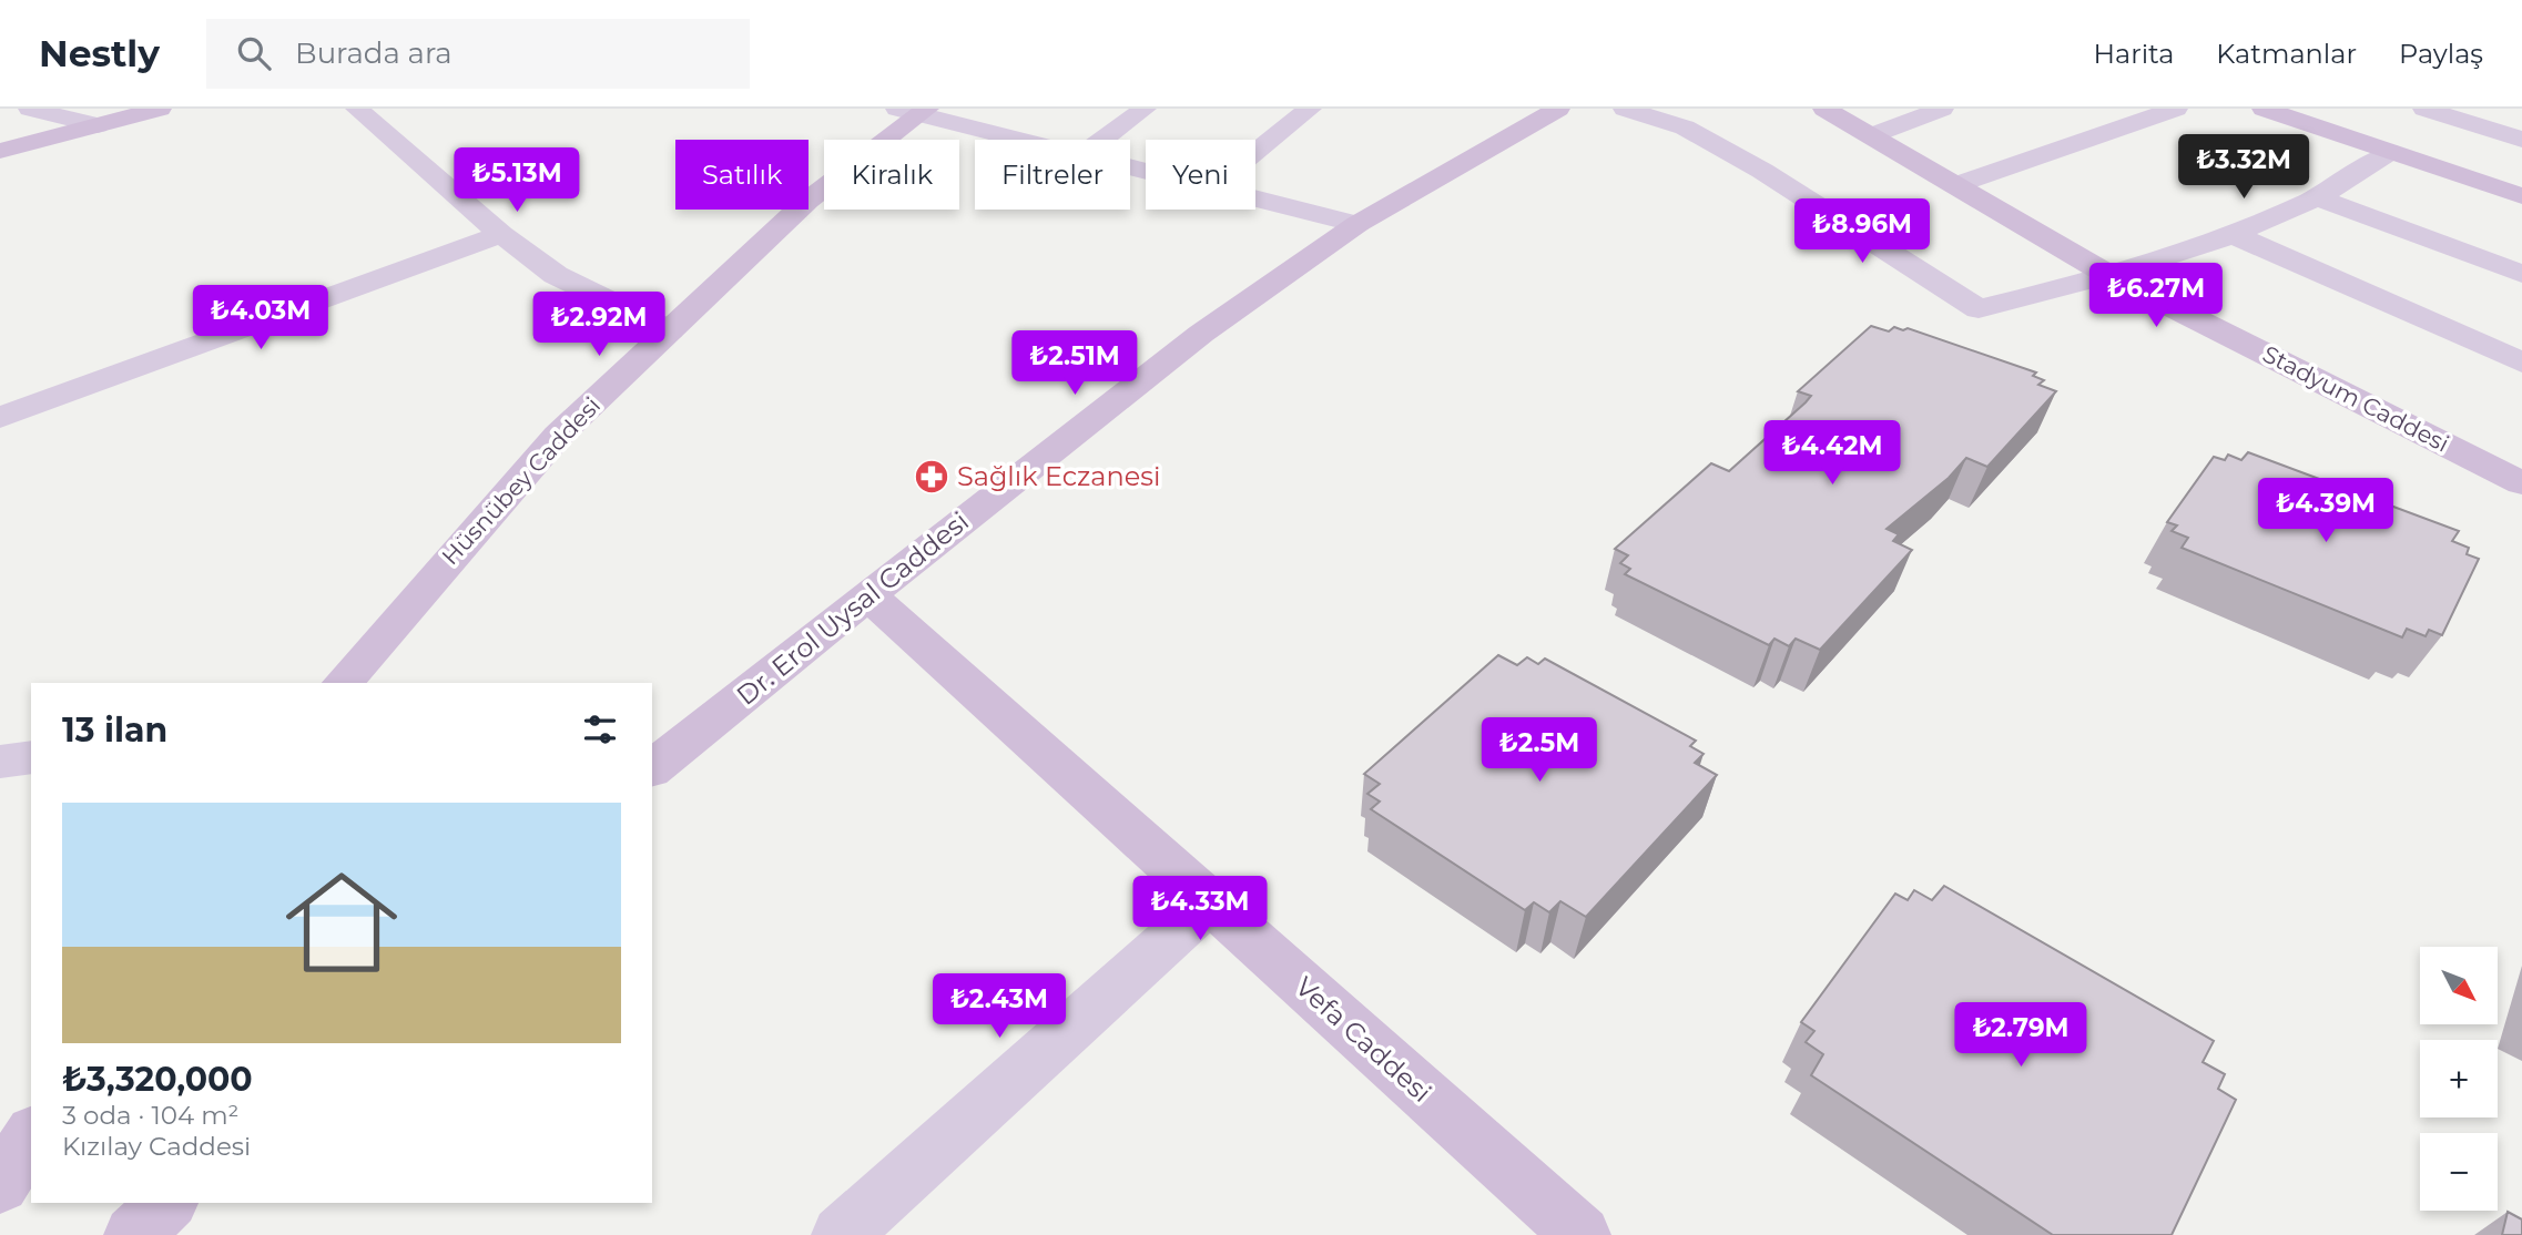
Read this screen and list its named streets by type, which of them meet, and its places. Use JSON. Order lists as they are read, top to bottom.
{
  "streets": {
    "street": [
      "Stadyum Caddesi",
      "Hüsnübey Caddesi",
      "Dr. Erol Uysal Caddesi",
      "Vefa Caddesi"
    ]
  },
  "crossings": [
    ["Dr. Erol Uysal Caddesi", "Vefa Caddesi"]
  ],
  "places": {
    "pharmacy": ["Sağlık Eczanesi"]
  },
  "north": "bottom right",
  "page": {
    "header": "Nestly",
    "search": "Burada ara",
    "nav": ["Harita", "Katmanlar", "Paylaş"],
    "price": [
      "₺3.32M",
      "₺5.13M",
      "₺8.96M",
      "₺6.27M",
      "₺4.03M",
      "₺2.92M",
      "₺2.51M",
      "₺4.42M",
      "₺4.39M",
      "₺2.5M",
      "₺4.33M",
      "₺2.43M",
      "₺2.79M"
    ],
    "chip": [
      "Satılık",
      "Kiralık",
      "Filtreler",
      "Yeni"
    ],
    "heading": "13 ilan",
    "list": [
      {
        "name": "₺3,320,000",
        "note": "3 oda · 104 m² · Kızılay Caddesi"
      }
    ],
    "map_buttons": ["+", "−"]
  }
}
